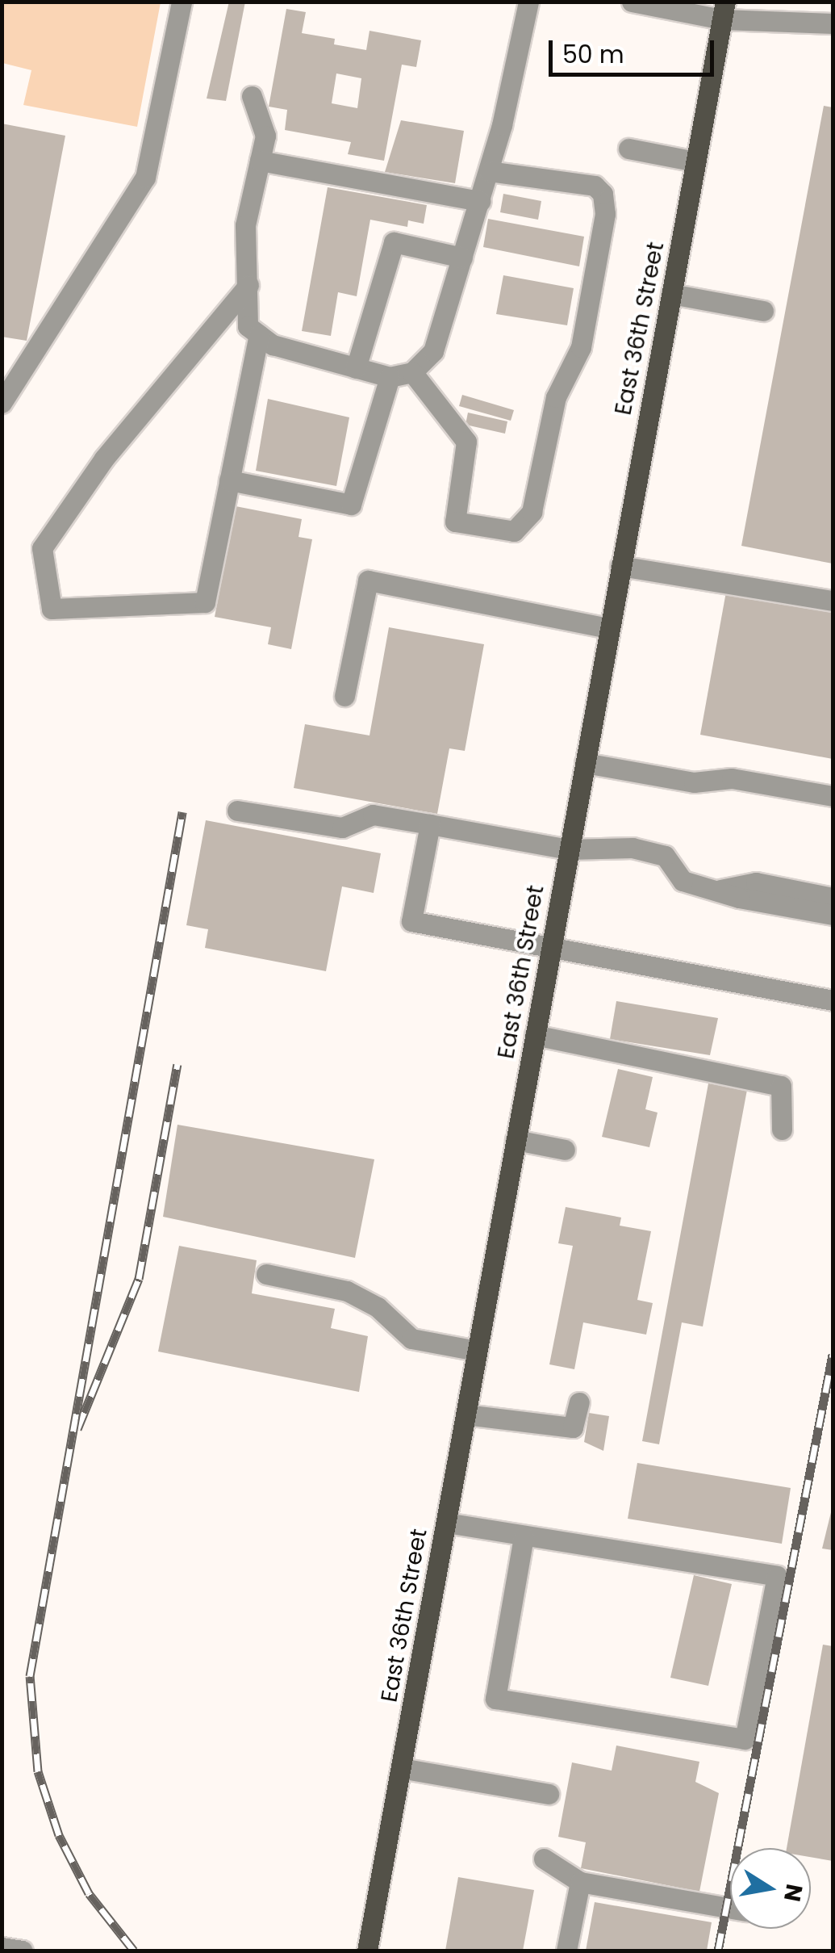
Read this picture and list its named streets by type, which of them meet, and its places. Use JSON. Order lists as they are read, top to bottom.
{
  "streets": {
    "main road": ["East 36th Street"]
  },
  "scale_bar": "50 m",
  "north": "right"
}
